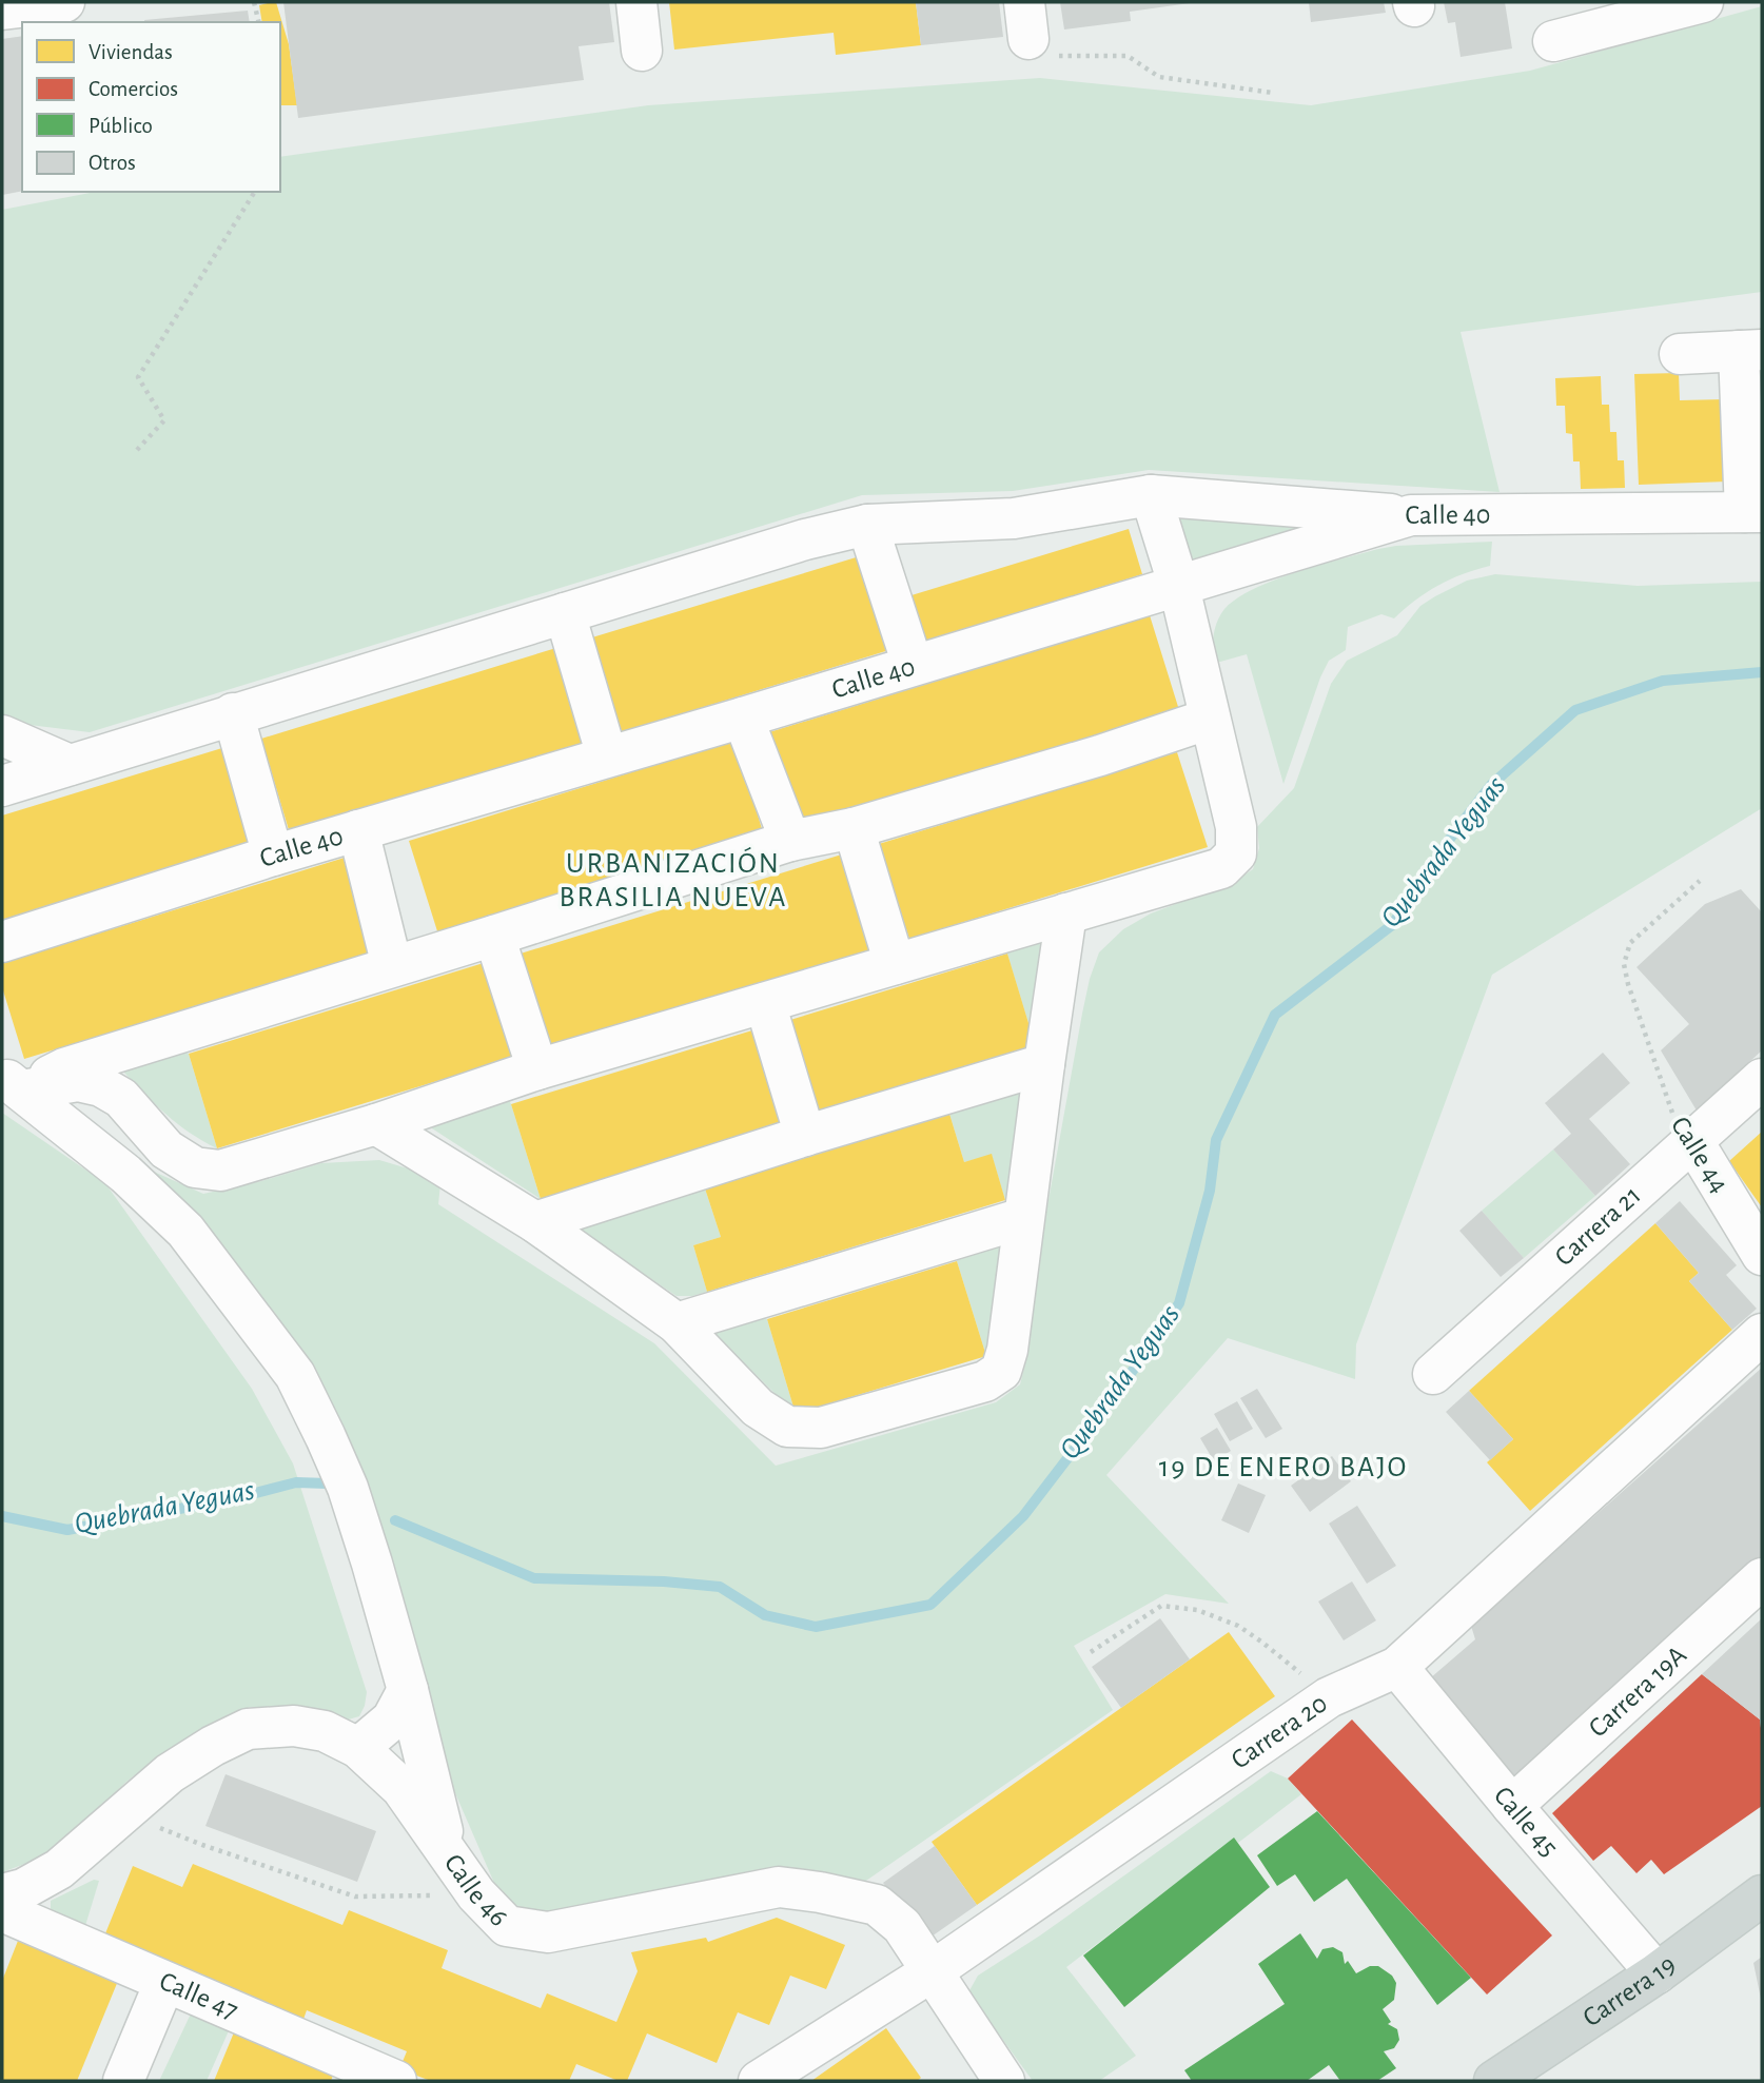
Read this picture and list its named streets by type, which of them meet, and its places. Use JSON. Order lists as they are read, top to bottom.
{
  "streets": {
    "main road": ["Carrera 19"],
    "street": [
      "Calle 40",
      "Calle 44",
      "Carrera 21",
      "Carrera 19A",
      "Carrera 20",
      "Calle 45",
      "Calle 46",
      "Calle 47"
    ]
  },
  "crossings": [
    ["Calle 44", "Carrera 21"],
    ["Carrera 19A", "Calle 45"],
    ["Carrera 20", "Calle 45"],
    ["Carrera 20", "Calle 46"],
    ["Calle 45", "Carrera 19"]
  ],
  "districts": ["URBANIZACIÓN BRASILIA NUEVA", "19 DE ENERO BAJO"],
  "water": ["Quebrada Yeguas"],
  "legend": [
    "Viviendas",
    "Comercios",
    "Público",
    "Otros"
  ]
}
